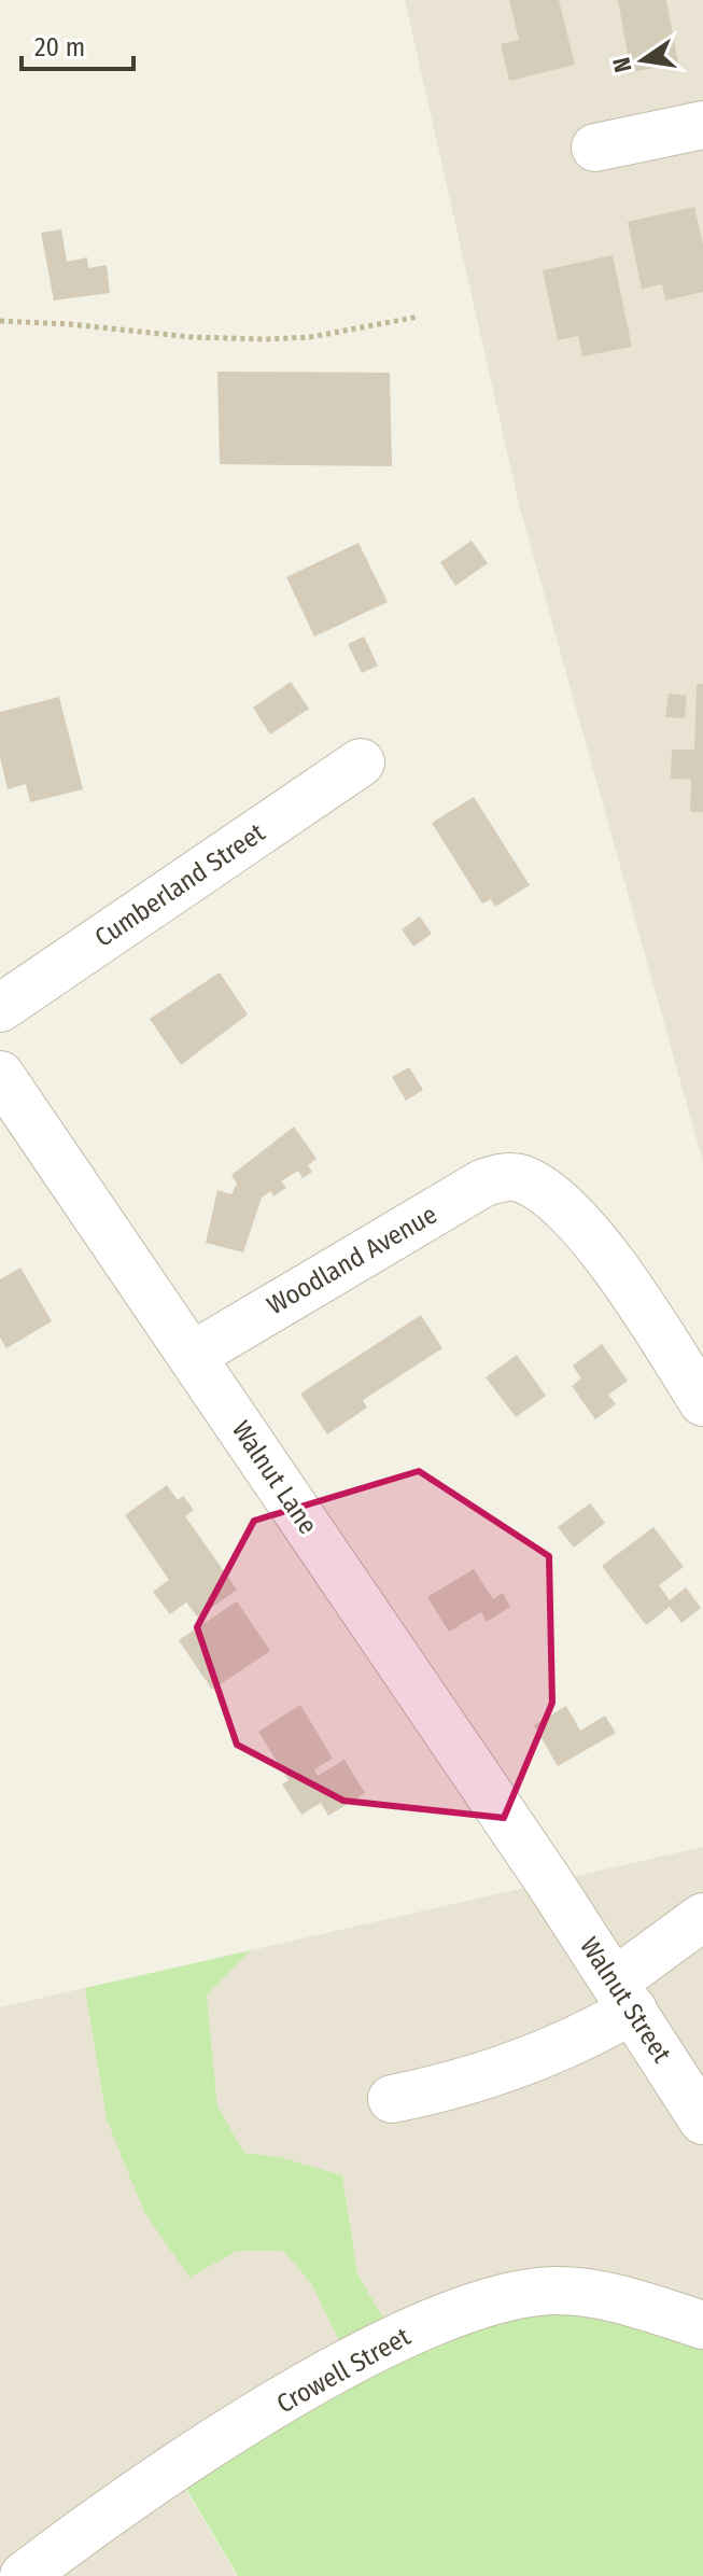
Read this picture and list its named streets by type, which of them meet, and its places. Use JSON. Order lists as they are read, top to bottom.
{
  "streets": {
    "street": [
      "Cumberland Street",
      "Woodland Avenue",
      "Walnut Lane",
      "Walnut Street",
      "Crowell Street"
    ]
  },
  "crossings": [
    ["Woodland Avenue", "Walnut Lane"],
    ["Walnut Lane", "Walnut Street"]
  ],
  "scale_bar": "20 m",
  "north": "left"
}
